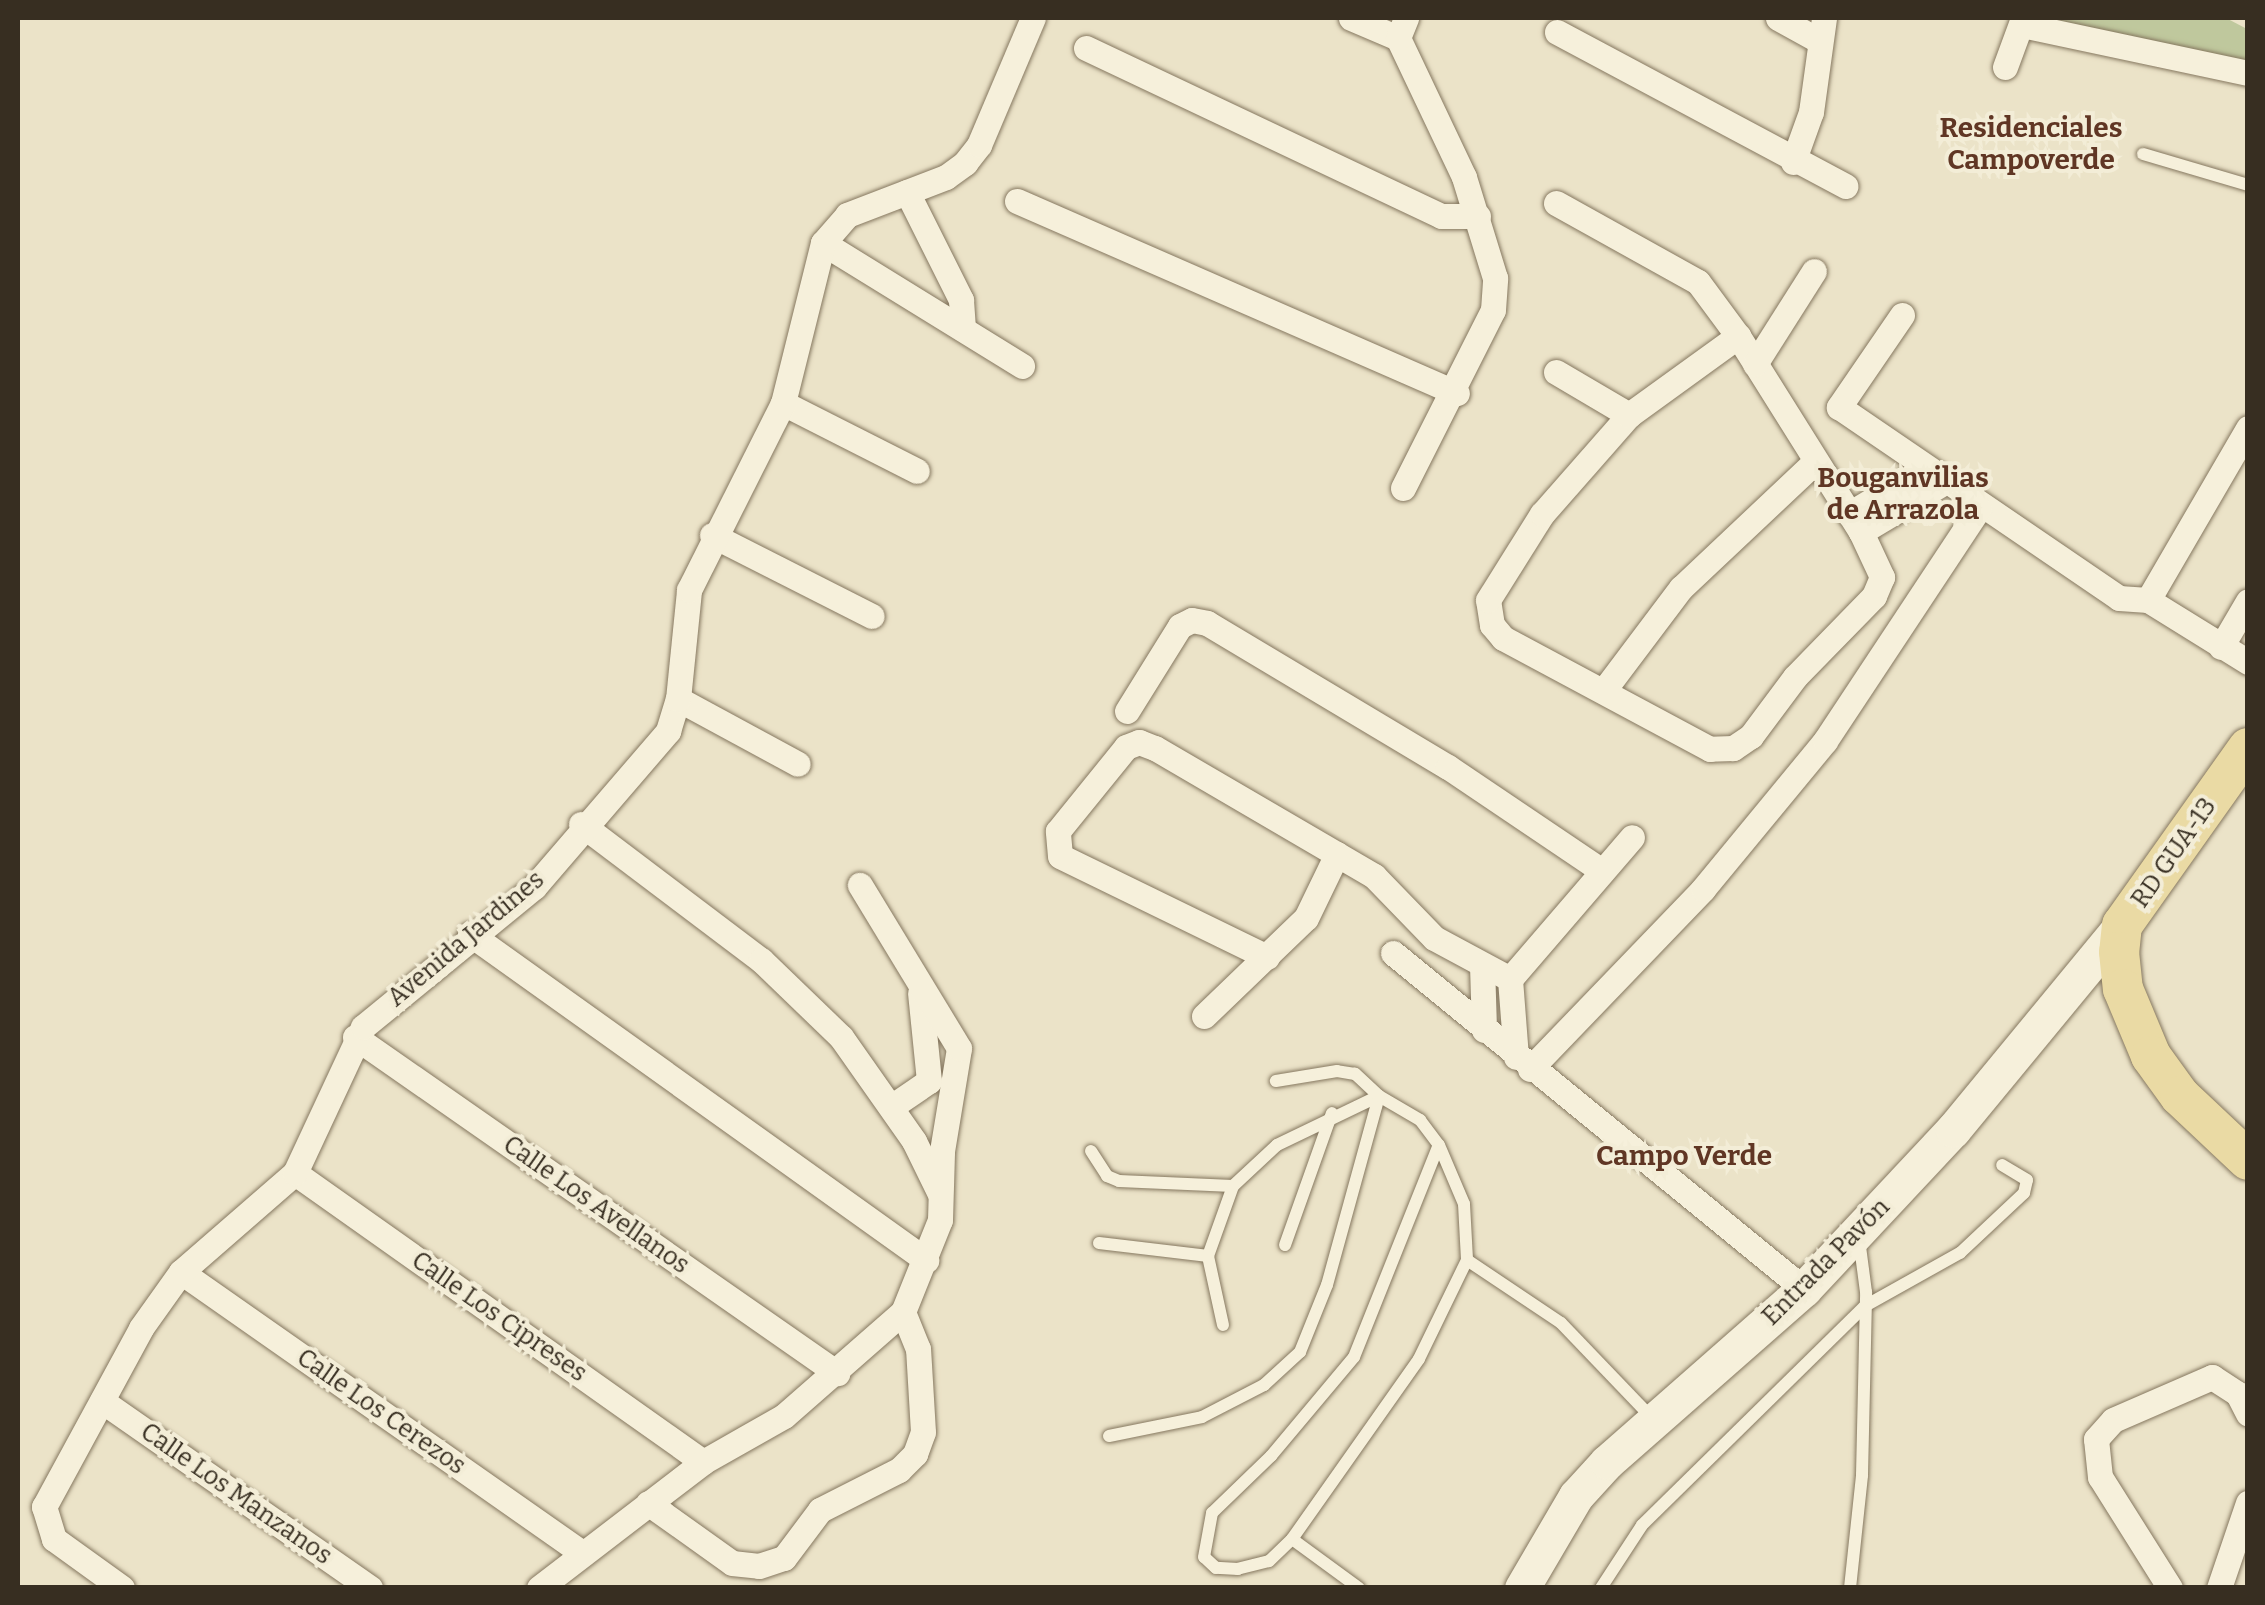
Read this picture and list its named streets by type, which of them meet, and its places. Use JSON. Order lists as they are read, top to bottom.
{
  "streets": {
    "main road": ["RD GUA-13"],
    "street": [
      "Avenida Jardines",
      "Calle Los Avellanos",
      "Entrada Pavón",
      "Calle Los Cipreses",
      "Calle Los Cerezos",
      "Calle Los Manzanos"
    ]
  },
  "crossings": [
    ["RD GUA-13", "Entrada Pavón"],
    ["Avenida Jardines", "Calle Los Avellanos"],
    ["Avenida Jardines", "Calle Los Cipreses"],
    ["Avenida Jardines", "Calle Los Cerezos"],
    ["Avenida Jardines", "Calle Los Manzanos"]
  ],
  "districts": ["Residenciales Campoverde", "Bouganvilias de Arrazola", "Campo Verde"]
}
